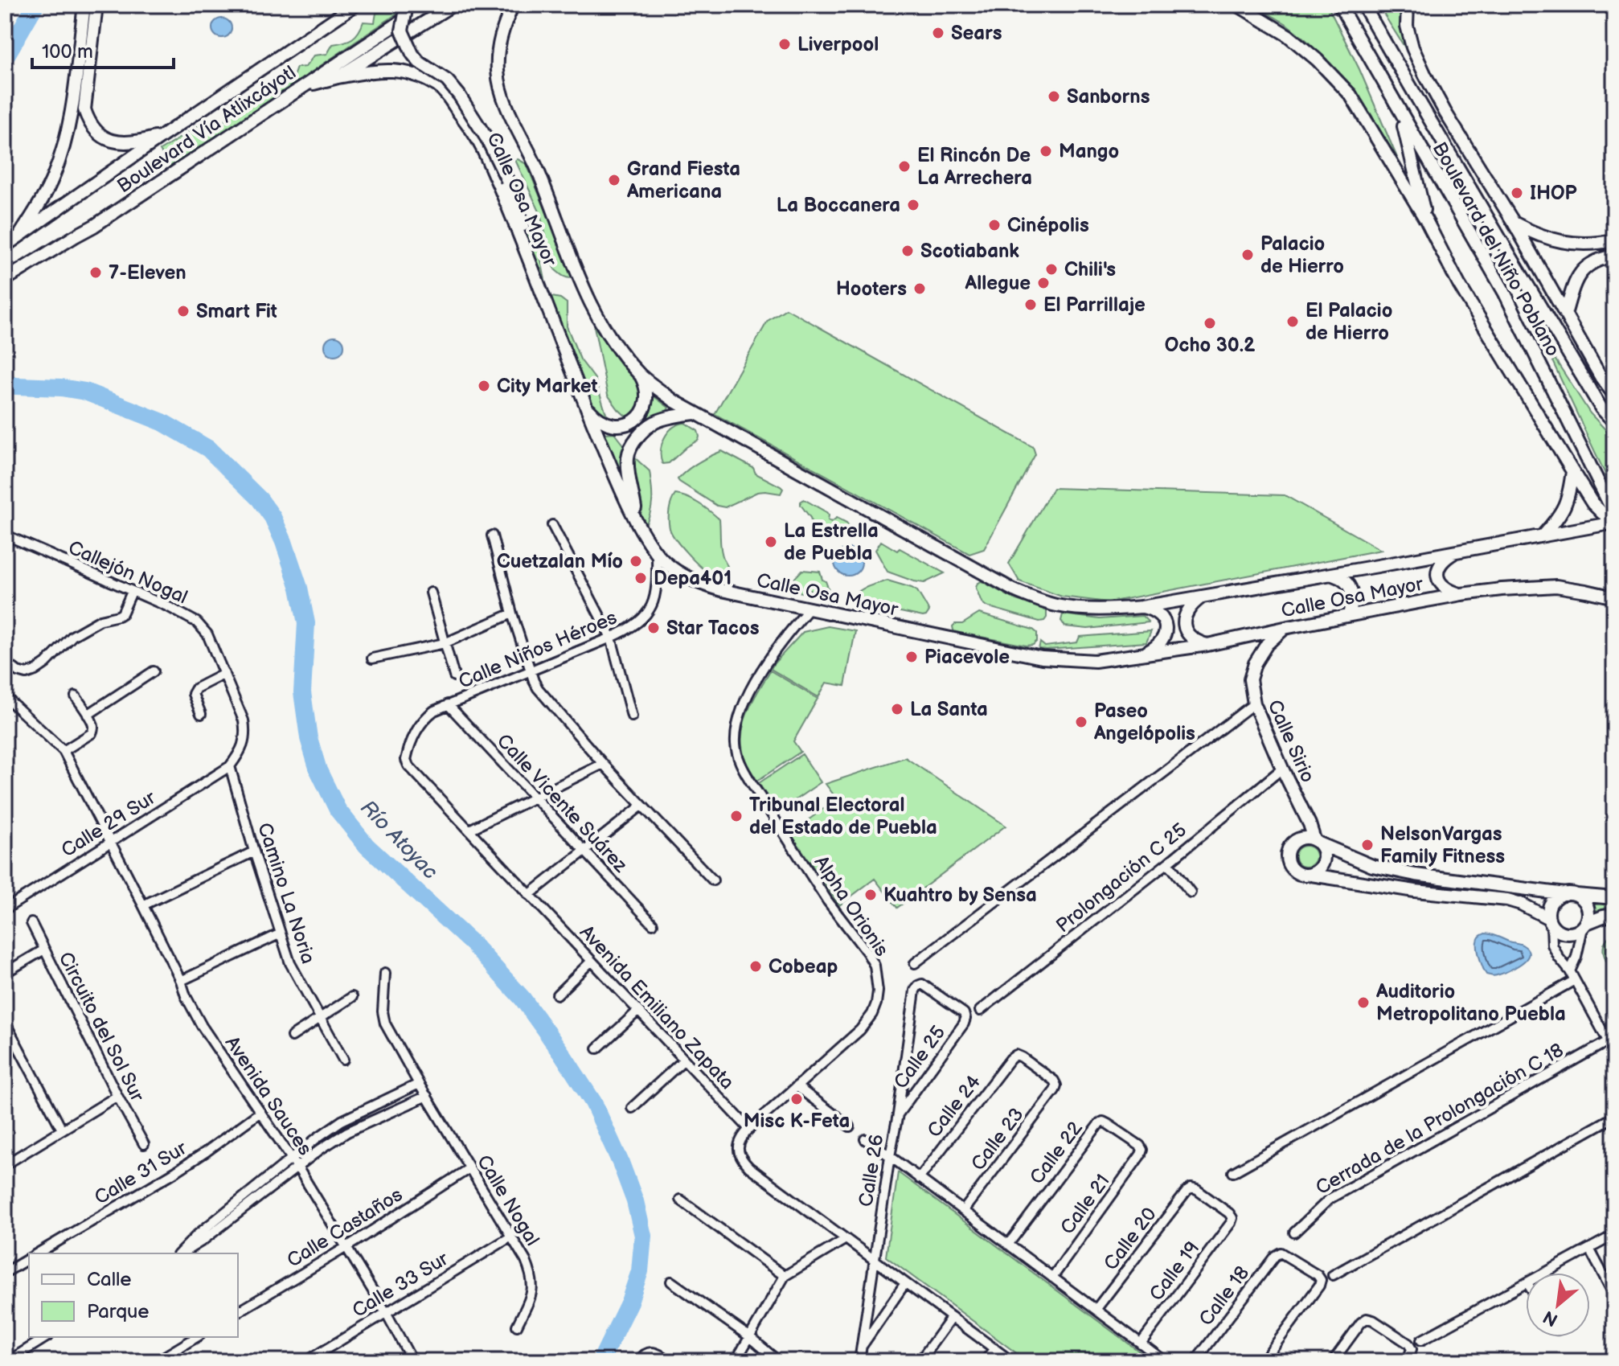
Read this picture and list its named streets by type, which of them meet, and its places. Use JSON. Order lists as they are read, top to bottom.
{
  "streets": {
    "street": [
      "Boulevard Vía Atlixcáyotl",
      "Calle Osa Mayor",
      "Boulevard del Niño Poblano",
      "Callejón Nogal",
      "Calle Niños Héroes",
      "Calle Sirio",
      "Calle Vicente Suárez",
      "Calle 29 Sur",
      "Prolongación C 25",
      "Camino La Noria",
      "Alpha Orionis",
      "Avenida Emiliano Zapata",
      "Circuito del Sol Sur",
      "Calle 25",
      "Avenida Sauces",
      "Calle 24",
      "Cerrada de la Prolongación C 18",
      "Calle 23",
      "Calle 22",
      "Calle 26",
      "Calle 31 Sur",
      "Calle Nogal",
      "Calle 21",
      "Calle Castaños",
      "Calle 20",
      "Calle 19",
      "Calle 33 Sur",
      "Calle 18"
    ]
  },
  "crossings": [
    ["Calle Osa Mayor", "Calle Niños Héroes"],
    ["Calle Osa Mayor", "Calle Sirio"],
    ["Calle Osa Mayor", "Alpha Orionis"],
    ["Callejón Nogal", "Calle 29 Sur"],
    ["Callejón Nogal", "Camino La Noria"],
    ["Calle Niños Héroes", "Calle Vicente Suárez"],
    ["Calle Niños Héroes", "Avenida Emiliano Zapata"],
    ["Calle Sirio", "Prolongación C 25"],
    ["Calle 29 Sur", "Camino La Noria"],
    ["Calle 29 Sur", "Avenida Sauces"],
    ["Calle 25", "Calle 26"],
    ["Avenida Sauces", "Calle 31 Sur"],
    ["Avenida Sauces", "Calle Castaños"],
    ["Avenida Sauces", "Calle 33 Sur"],
    ["Calle 24", "Calle 23"],
    ["Calle 22", "Calle 21"],
    ["Calle Nogal", "Calle Castaños"],
    ["Calle Nogal", "Calle 33 Sur"],
    ["Calle 20", "Calle 19"]
  ],
  "water": ["Río Atoyac"],
  "places": [
    "Sears",
    "Liverpool",
    "Sanborns",
    "Mango",
    "El Rincón De La Arrechera",
    "Grand Fiesta Americana",
    "IHOP",
    "La Boccanera",
    "Cinépolis",
    "Scotiabank",
    "Palacio de Hierro",
    "Chili's",
    "7-Eleven",
    "Allegue",
    "Hooters",
    "El Parrillaje",
    "Smart Fit",
    "El Palacio de Hierro",
    "Ocho 30.2",
    "City Market",
    "La Estrella de Puebla",
    "Cuetzalan Mío",
    "Depa401",
    "Star Tacos",
    "Piacevole",
    "La Santa",
    "Paseo Angelópolis",
    "Tribunal Electoral del Estado de Puebla",
    "NelsonVargas Family Fitness",
    "Kuahtro by Sensa",
    "Cobeap",
    "Auditorio Metropolitano Puebla",
    "Misc K-Feta"
  ],
  "legend": ["Calle", "Parque"],
  "scale_bar": "100 m",
  "north": "bottom left"
}
